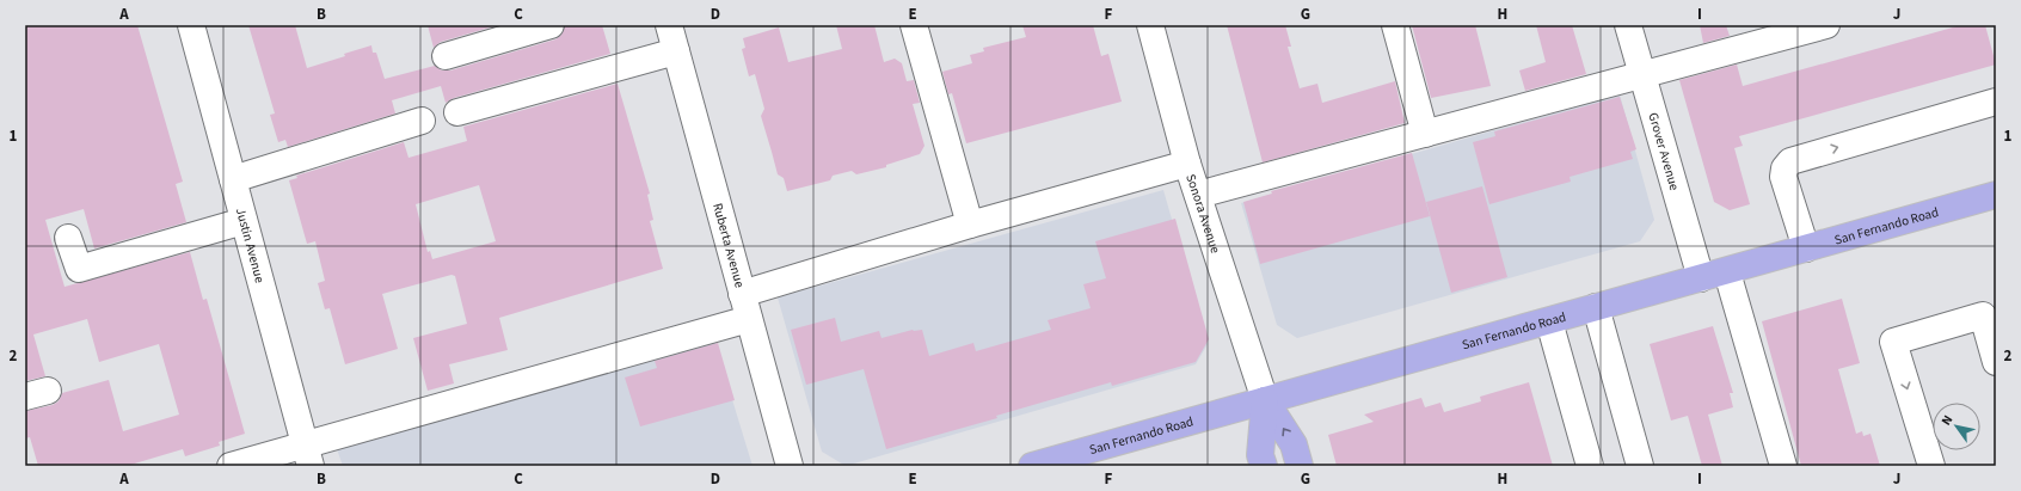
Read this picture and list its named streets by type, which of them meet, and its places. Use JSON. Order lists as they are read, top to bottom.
{
  "streets": {
    "main road": ["Sonora Avenue", "San Fernando Road"],
    "street": ["Grover Avenue", "Justin Avenue", "Ruberta Avenue"]
  },
  "crossings": [
    ["Grover Avenue", "San Fernando Road"],
    ["Sonora Avenue", "San Fernando Road"]
  ],
  "north": "top left",
  "grid": {
    "columns": [
      "A",
      "B",
      "C",
      "D",
      "E",
      "F",
      "G",
      "H",
      "I",
      "J"
    ],
    "rows": ["1", "2"]
  }
}
